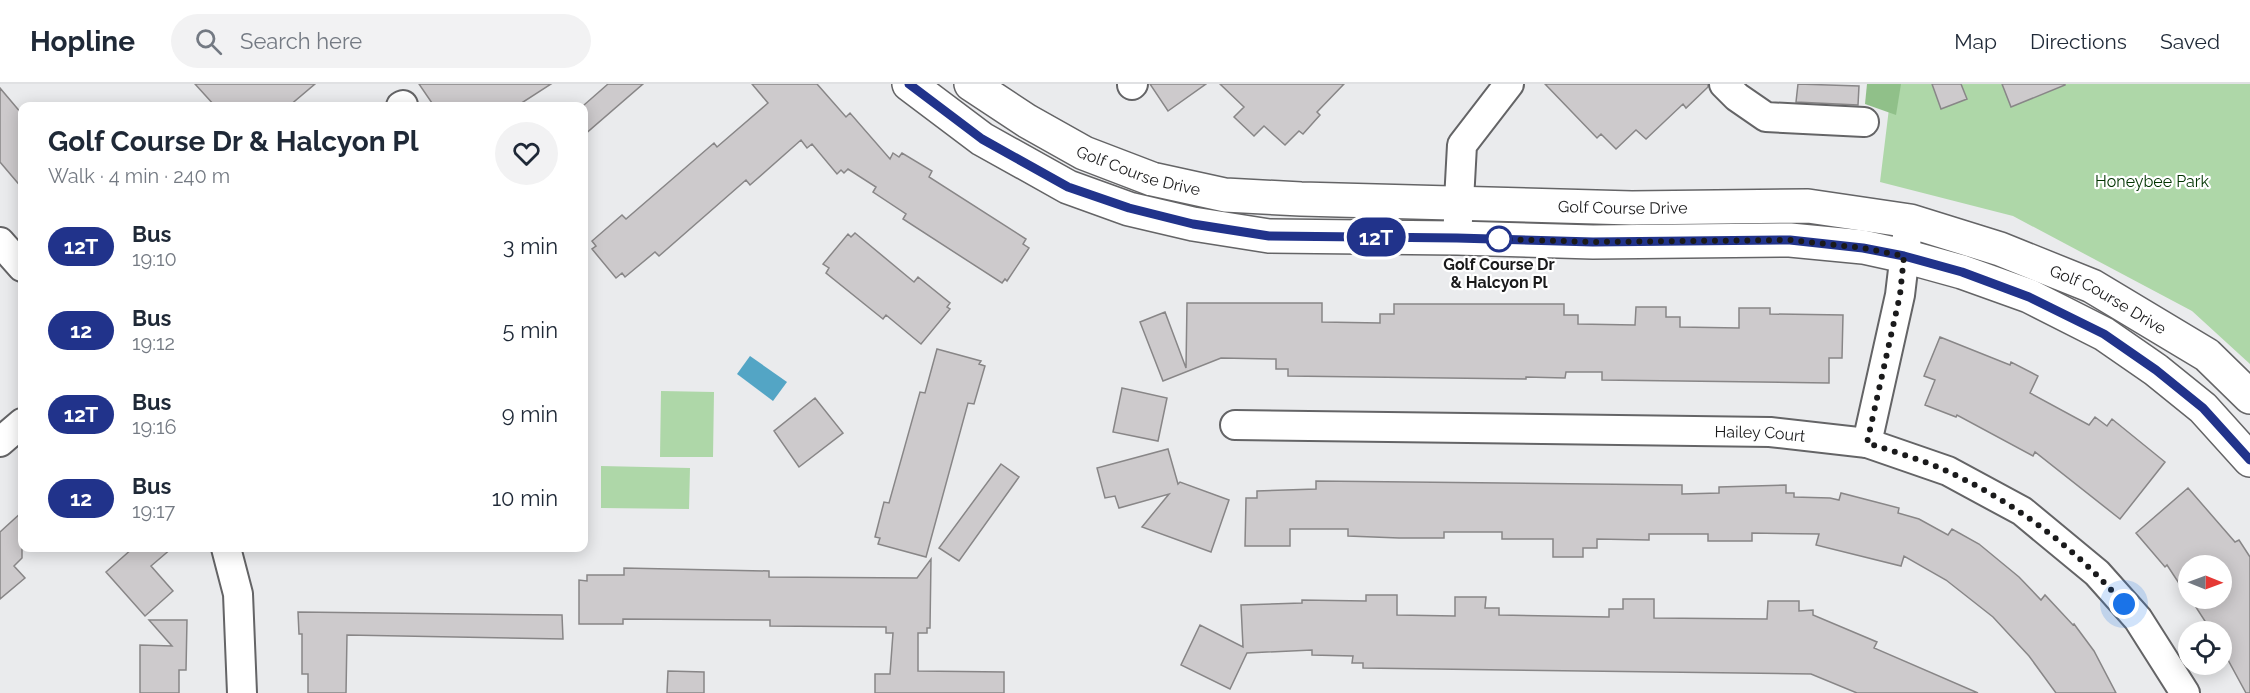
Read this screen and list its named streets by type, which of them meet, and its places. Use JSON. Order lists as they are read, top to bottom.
{
  "streets": {
    "street": ["Golf Course Drive", "Hailey Court"]
  },
  "parks": ["Honeybee Park"],
  "places": ["Golf Course Dr & Halcyon Pl"],
  "lines": ["bus line 12T"],
  "north": "right",
  "page": {
    "header": "Hopline",
    "search": "Search here",
    "nav": ["Map", "Directions", "Saved"],
    "on_map": "12T",
    "heading": ["Golf Course Dr & Halcyon Pl", "Walk · 4 min · 240 m"],
    "list": [
      {
        "mark": "12T",
        "name": "Bus",
        "note": "19:10",
        "value": "3 min"
      },
      {
        "mark": "12",
        "name": "Bus",
        "note": "19:12",
        "value": "5 min"
      },
      {
        "mark": "12T",
        "name": "Bus",
        "note": "19:16",
        "value": "9 min"
      },
      {
        "mark": "12",
        "name": "Bus",
        "note": "19:17",
        "value": "10 min"
      }
    ]
  }
}
